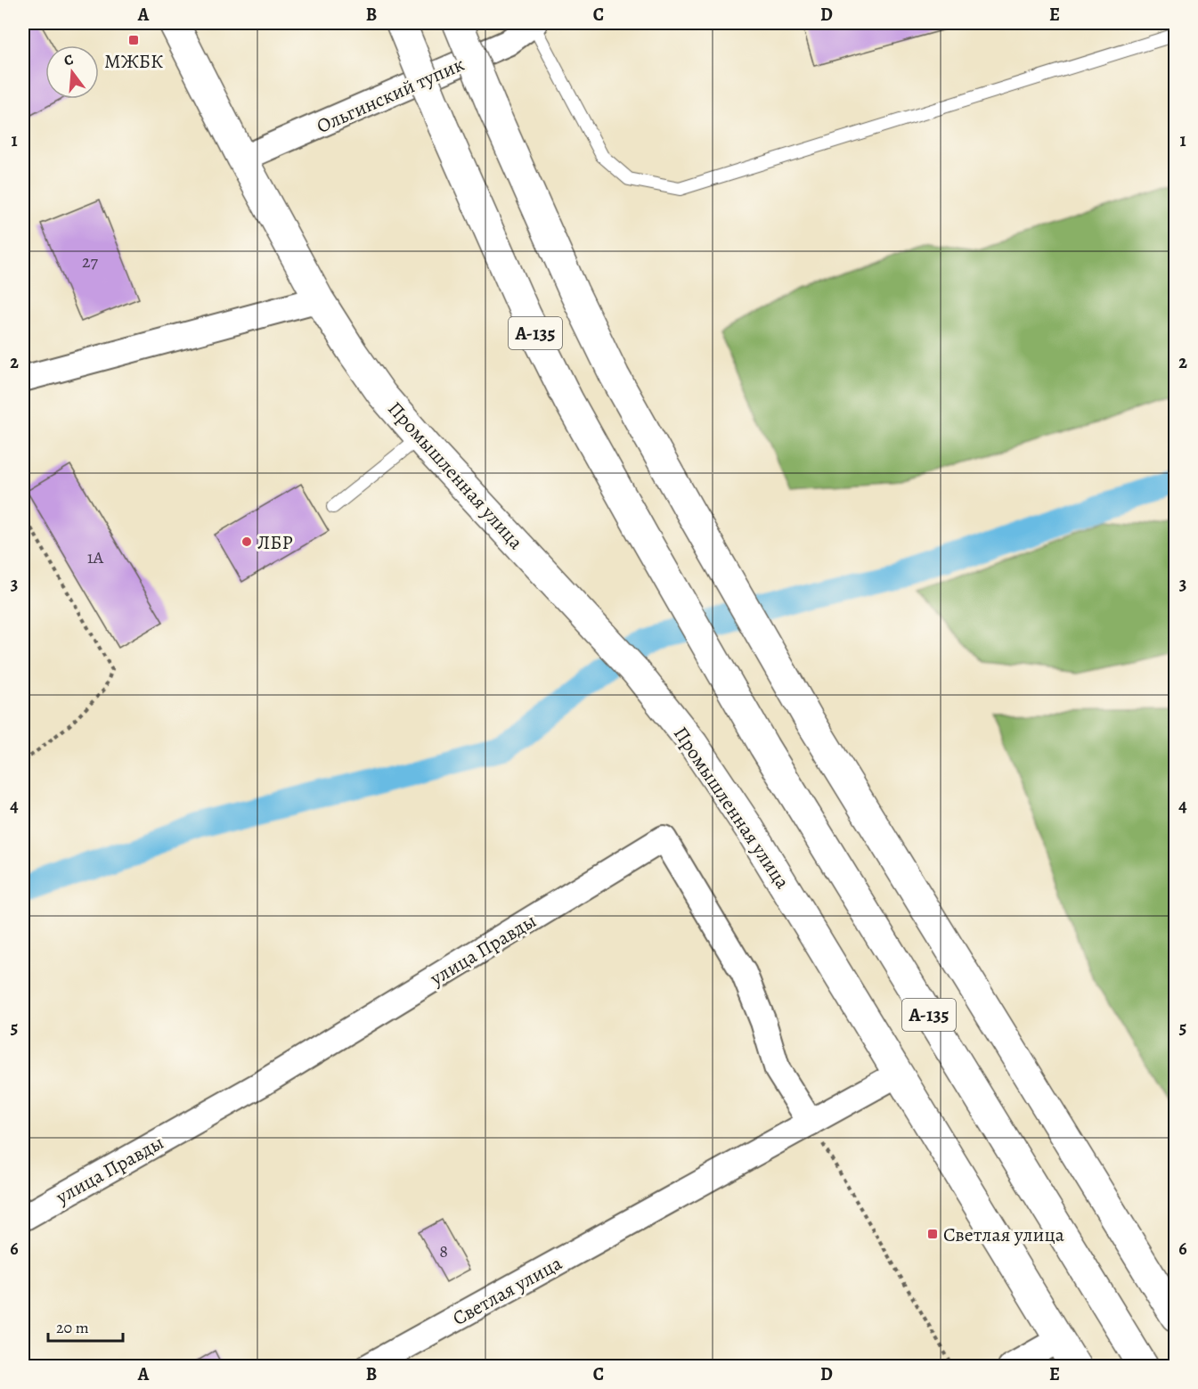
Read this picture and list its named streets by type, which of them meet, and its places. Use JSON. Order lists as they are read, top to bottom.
{
  "streets": {
    "main road": ["А-135", "Промышленная улица"],
    "street": ["Ольгинский тупик", "улица Правды", "Светлая улица"]
  },
  "crossings": [
    ["Ольгинский тупик", "Промышленная улица"],
    ["Промышленная улица", "Светлая улица"],
    ["улица Правды", "Светлая улица"]
  ],
  "places": {
    "transit": ["МЖБК", "Светлая улица"],
    "other": ["ЛБР"]
  },
  "house_numbers": ["27", "1А", "8"],
  "scale_bar": "20 m",
  "north": "top",
  "grid": {
    "columns": [
      "A",
      "B",
      "C",
      "D",
      "E"
    ],
    "rows": [
      "1",
      "2",
      "3",
      "4",
      "5",
      "6"
    ]
  }
}
